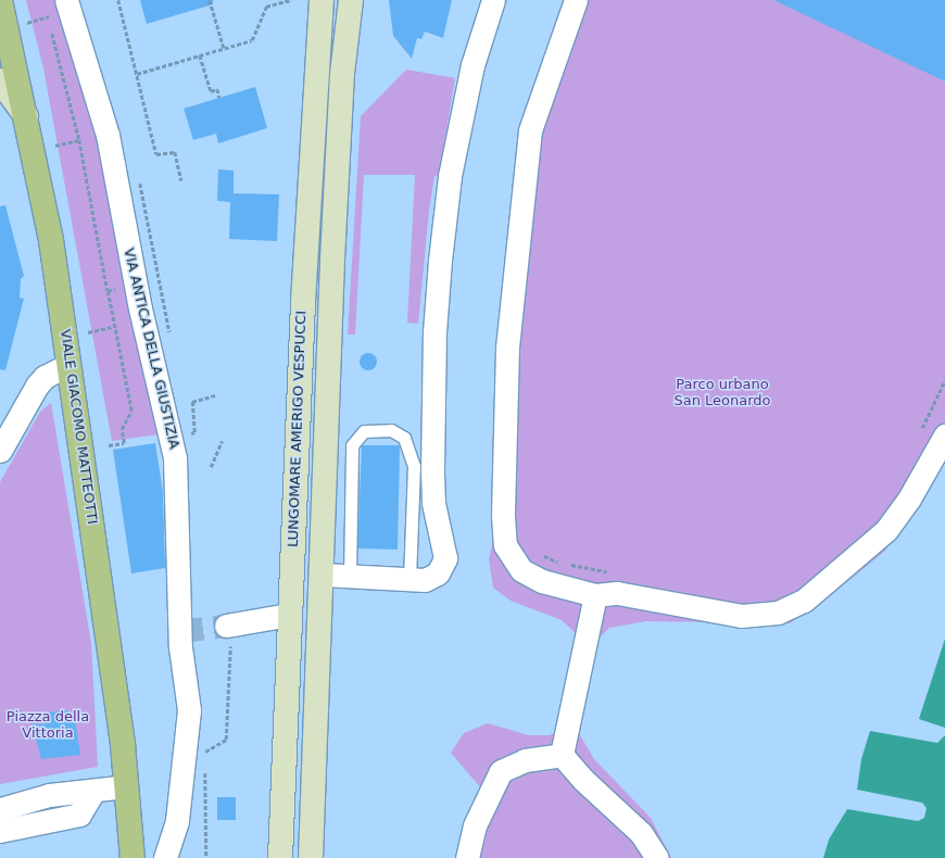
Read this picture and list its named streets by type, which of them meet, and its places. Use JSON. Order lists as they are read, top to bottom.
{
  "streets": {
    "main road": ["VIALE GIACOMO MATTEOTTI", "LUNGOMARE AMERIGO VESPUCCI"],
    "street": ["VIA ANTICA DELLA GIUSTIZIA"]
  },
  "parks": ["Parco urbano San Leonardo", "Piazza della Vittoria"]
}
